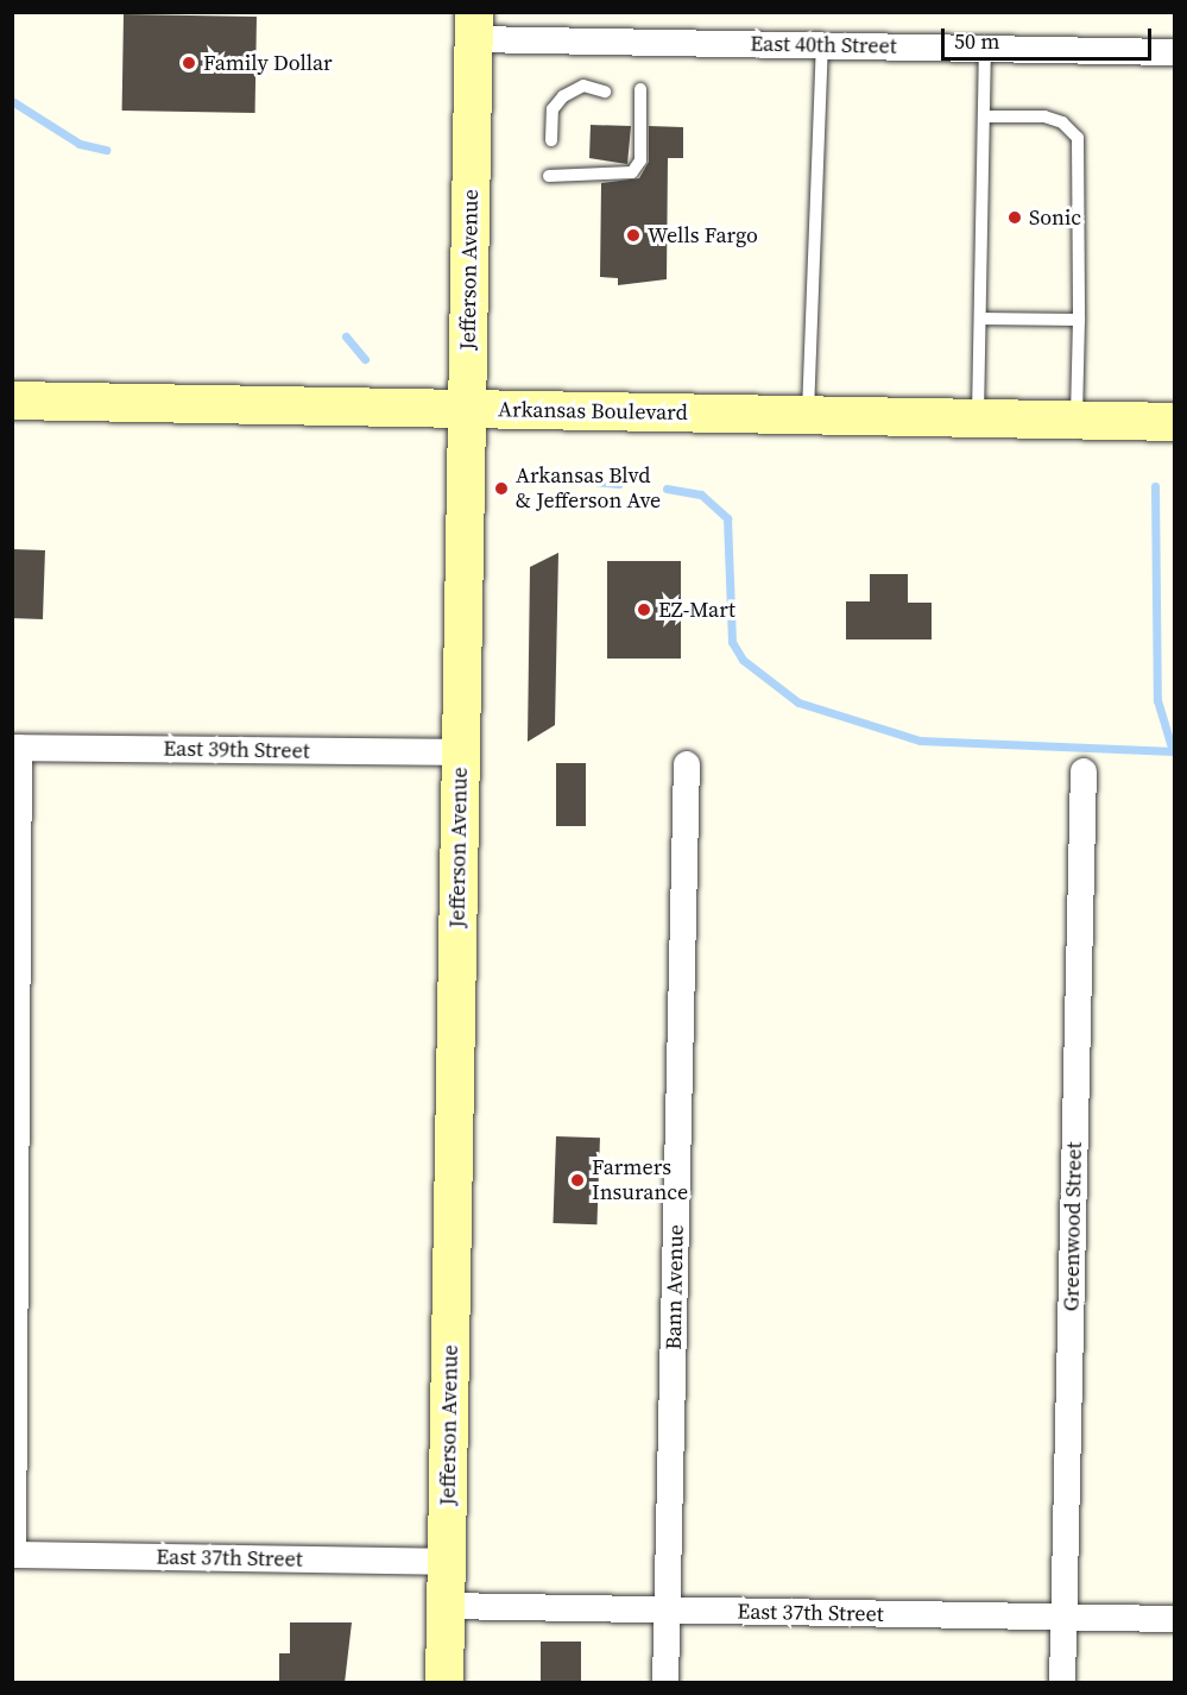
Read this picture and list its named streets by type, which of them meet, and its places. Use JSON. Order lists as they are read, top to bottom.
{
  "streets": {
    "main road": ["Jefferson Avenue", "Arkansas Boulevard"],
    "street": [
      "East 40th Street",
      "East 39th Street",
      "Greenwood Street",
      "Bann Avenue",
      "East 37th Street"
    ]
  },
  "crossings": [
    ["East 40th Street", "Jefferson Avenue"],
    ["Jefferson Avenue", "Arkansas Boulevard"],
    ["Jefferson Avenue", "East 39th Street"],
    ["Jefferson Avenue", "East 37th Street"],
    ["Greenwood Street", "East 37th Street"],
    ["Bann Avenue", "East 37th Street"]
  ],
  "places": [
    "Family Dollar",
    "Sonic",
    "Wells Fargo",
    "Arkansas Blvd & Jefferson Ave",
    "EZ-Mart",
    "Farmers Insurance"
  ],
  "scale_bar": "50 m"
}
